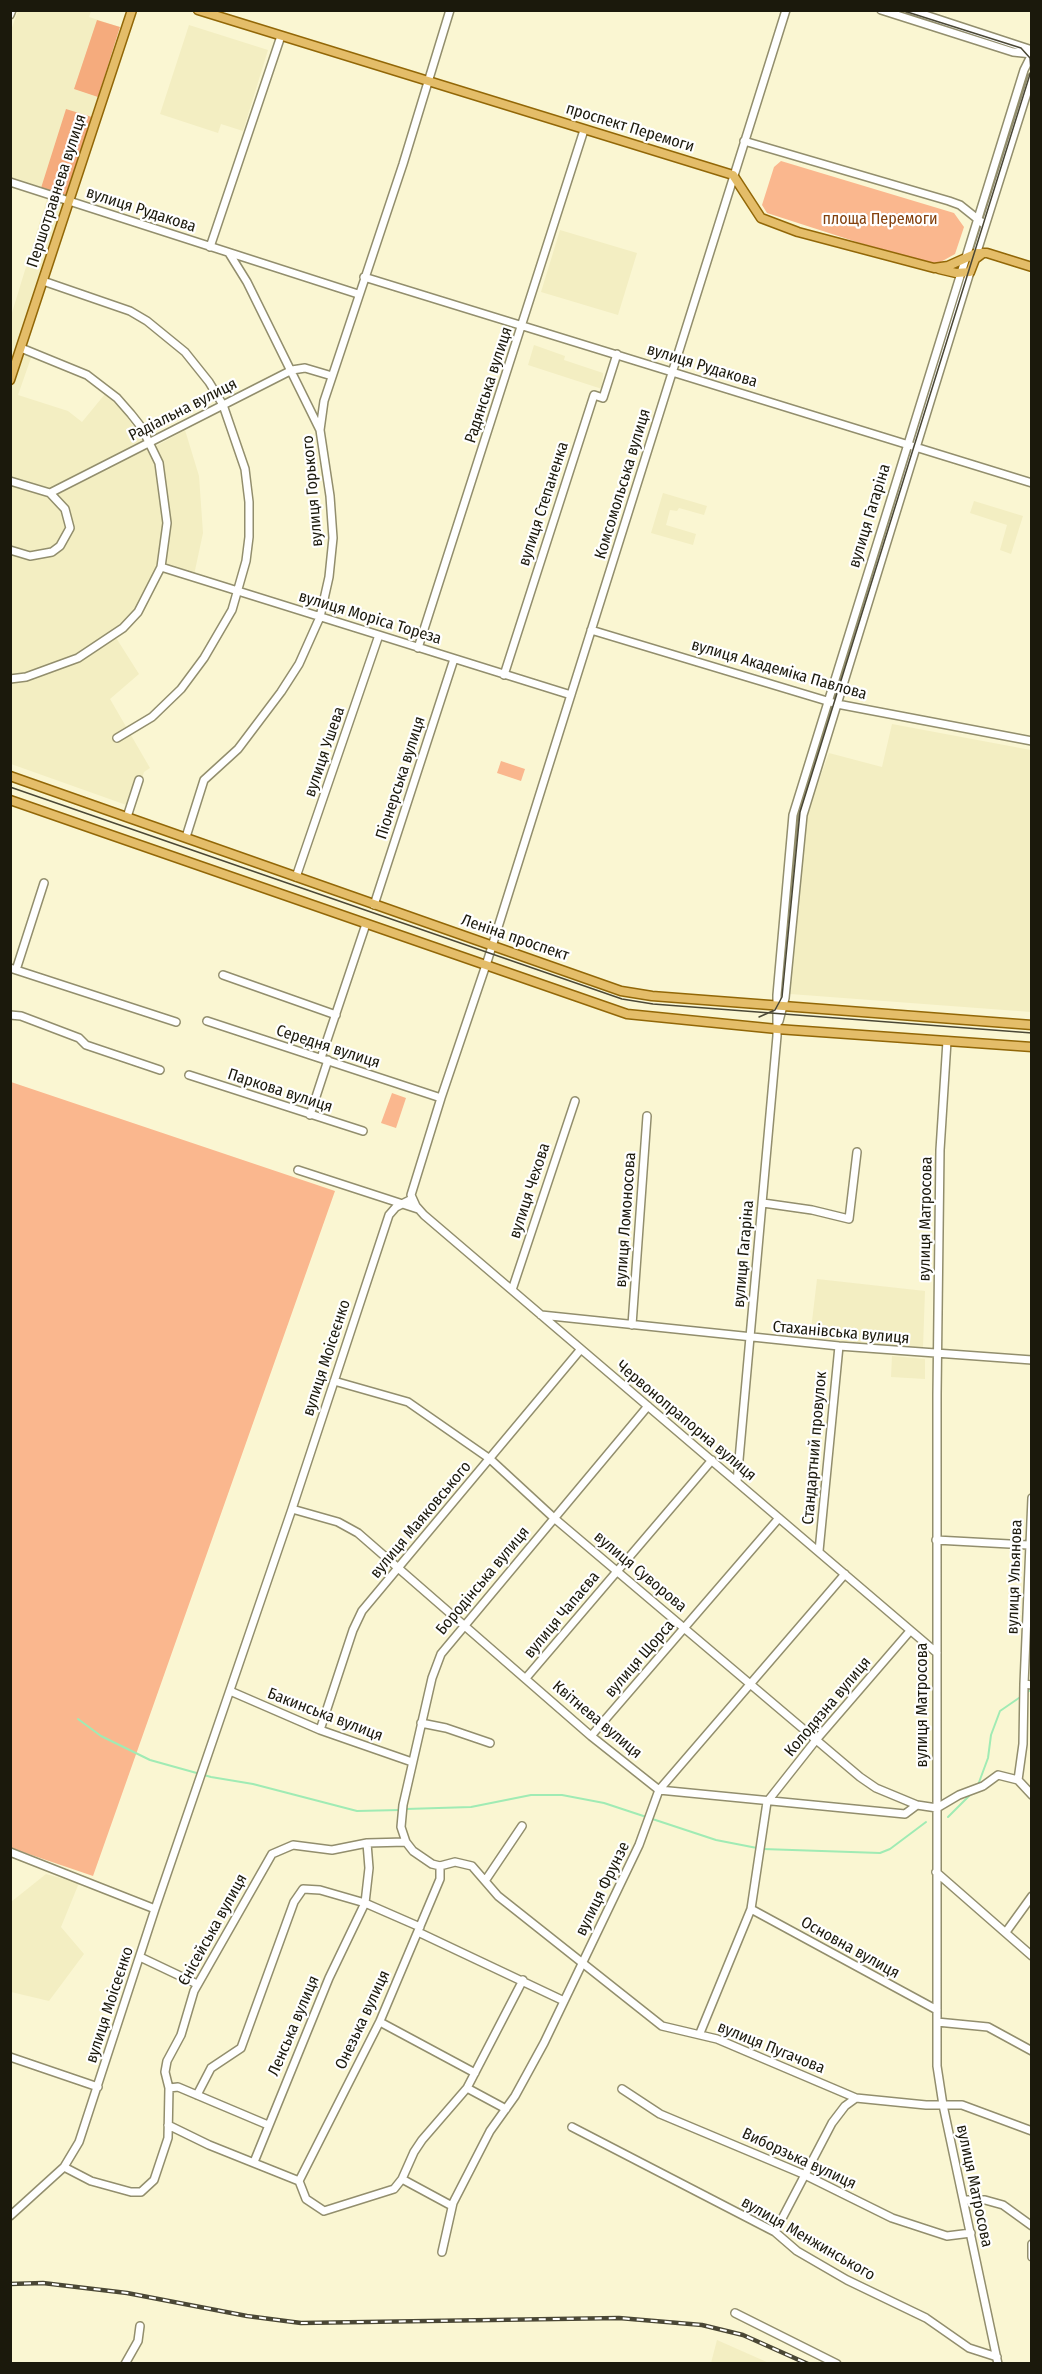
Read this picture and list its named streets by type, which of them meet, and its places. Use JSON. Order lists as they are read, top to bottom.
{
  "streets": {
    "main road": [
      "проспект Перемоги",
      "Першотравнева вулиця",
      "вулиця Гагаріна",
      "Леніна проспект"
    ],
    "street": [
      "вулиця Рудакова",
      "Радянська вулиця",
      "Радіальна вулиця",
      "Комсомольська вулиця",
      "вулиця Горького",
      "вулиця Степаненка",
      "вулиця Моріса Тореза",
      "вулиця Академіка Павлова",
      "вулиця Ушева",
      "Піонерська вулиця",
      "Середня вулиця",
      "Паркова вулиця",
      "вулиця Чехова",
      "вулиця Матросова",
      "вулиця Ломоносова",
      "Стаханівська вулиця",
      "вулиця Моісеєнко",
      "Червонопрапорна вулиця",
      "Стандартний провулок",
      "вулиця Маяковського",
      "вулиця Суворова",
      "вулиця Ульянова",
      "Бородінська вулиця",
      "вулиця Чапаєва",
      "вулиця Щорса",
      "Колодязна вулиця",
      "Бакинська вулиця",
      "Квітнева вулиця",
      "вулиця Фрунзе",
      "Єнісейська вулиця",
      "Основна вулиця",
      "Онезька вулиця",
      "Ленська вулиця",
      "вулиця Пугачова",
      "Виборзька вулиця",
      "вулиця Менжинського"
    ]
  },
  "crossings": [
    ["проспект Перемоги", "Радянська вулиця"],
    ["проспект Перемоги", "Комсомольська вулиця"],
    ["проспект Перемоги", "вулиця Горького"],
    ["Першотравнева вулиця", "вулиця Рудакова"],
    ["вулиця Рудакова", "Радянська вулиця"],
    ["вулиця Рудакова", "Комсомольська вулиця"],
    ["вулиця Рудакова", "вулиця Горького"],
    ["вулиця Рудакова", "вулиця Степаненка"],
    ["вулиця Рудакова", "вулиця Гагаріна"],
    ["Радянська вулиця", "вулиця Моріса Тореза"],
    ["Комсомольська вулиця", "вулиця Моріса Тореза"],
    ["Комсомольська вулиця", "вулиця Академіка Павлова"],
    ["Комсомольська вулиця", "Леніна проспект"],
    ["вулиця Горького", "вулиця Моріса Тореза"],
    ["вулиця Горького", "Леніна проспект"],
    ["вулиця Степаненка", "вулиця Моріса Тореза"],
    ["вулиця Гагаріна", "вулиця Академіка Павлова"],
    ["вулиця Гагаріна", "Леніна проспект"],
    ["вулиця Гагаріна", "Стаханівська вулиця"],
    ["вулиця Гагаріна", "Червонопрапорна вулиця"],
    ["вулиця Моріса Тореза", "вулиця Ушева"],
    ["вулиця Моріса Тореза", "Піонерська вулиця"],
    ["вулиця Ушева", "Леніна проспект"],
    ["Піонерська вулиця", "Леніна проспект"],
    ["вулиця Чехова", "Червонопрапорна вулиця"],
    ["вулиця Матросова", "Стаханівська вулиця"],
    ["вулиця Матросова", "Червонопрапорна вулиця"],
    ["вулиця Матросова", "Основна вулиця"],
    ["вулиця Матросова", "вулиця Пугачова"],
    ["вулиця Матросова", "Виборзька вулиця"],
    ["вулиця Матросова", "вулиця Менжинського"],
    ["вулиця Ломоносова", "Стаханівська вулиця"],
    ["Стаханівська вулиця", "Червонопрапорна вулиця"],
    ["Стаханівська вулиця", "Стандартний провулок"],
    ["вулиця Моісеєнко", "Червонопрапорна вулиця"],
    ["вулиця Моісеєнко", "вулиця Суворова"],
    ["вулиця Моісеєнко", "Бакинська вулиця"],
    ["вулиця Моісеєнко", "Квітнева вулиця"],
    ["вулиця Моісеєнко", "Єнісейська вулиця"],
    ["Червонопрапорна вулиця", "Стандартний провулок"],
    ["Червонопрапорна вулиця", "вулиця Маяковського"],
    ["Червонопрапорна вулиця", "Бородінська вулиця"],
    ["Червонопрапорна вулиця", "вулиця Чапаєва"],
    ["Червонопрапорна вулиця", "вулиця Щорса"],
    ["Червонопрапорна вулиця", "Колодязна вулиця"],
    ["Червонопрапорна вулиця", "вулиця Фрунзе"],
    ["вулиця Маяковського", "вулиця Суворова"],
    ["вулиця Маяковського", "Бакинська вулиця"],
    ["вулиця Маяковського", "Квітнева вулиця"],
    ["вулиця Суворова", "Бородінська вулиця"],
    ["вулиця Суворова", "вулиця Чапаєва"],
    ["вулиця Суворова", "вулиця Щорса"],
    ["вулиця Суворова", "Колодязна вулиця"],
    ["вулиця Суворова", "вулиця Фрунзе"],
    ["Бородінська вулиця", "Бакинська вулиця"],
    ["Бородінська вулиця", "Квітнева вулиця"],
    ["вулиця Чапаєва", "Квітнева вулиця"],
    ["вулиця Щорса", "Квітнева вулиця"],
    ["Колодязна вулиця", "вулиця Пугачова"],
    ["Квітнева вулиця", "вулиця Фрунзе"],
    ["Єнісейська вулиця", "Ленська вулиця"],
    ["Основна вулиця", "вулиця Пугачова"]
  ],
  "parks": ["площа Перемоги"]
}
